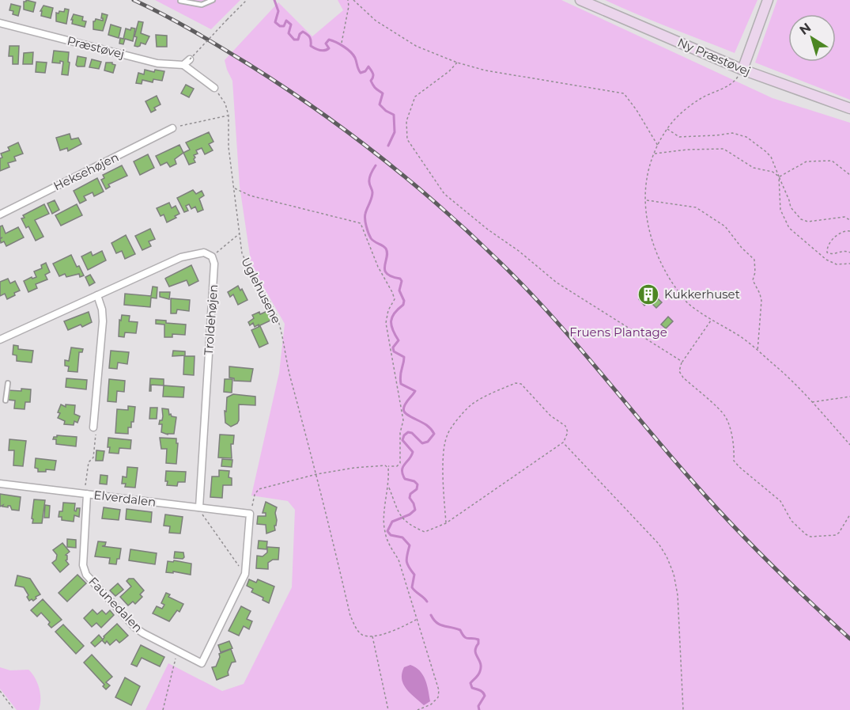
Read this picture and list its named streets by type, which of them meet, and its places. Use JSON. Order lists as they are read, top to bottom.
{
  "streets": {
    "street": [
      "Præstøvej",
      "Ny Præstøvej",
      "Heksehøjen",
      "Troldehøjen",
      "Elverdalen",
      "Faunedalen"
    ],
    "path": ["Uglehusene"]
  },
  "crossings": [
    ["Troldehøjen", "Elverdalen"],
    ["Elverdalen", "Faunedalen"]
  ],
  "parks": ["Fruens Plantage"],
  "places": {
    "building": ["Kukkerhuset"]
  },
  "north": "top left"
}
